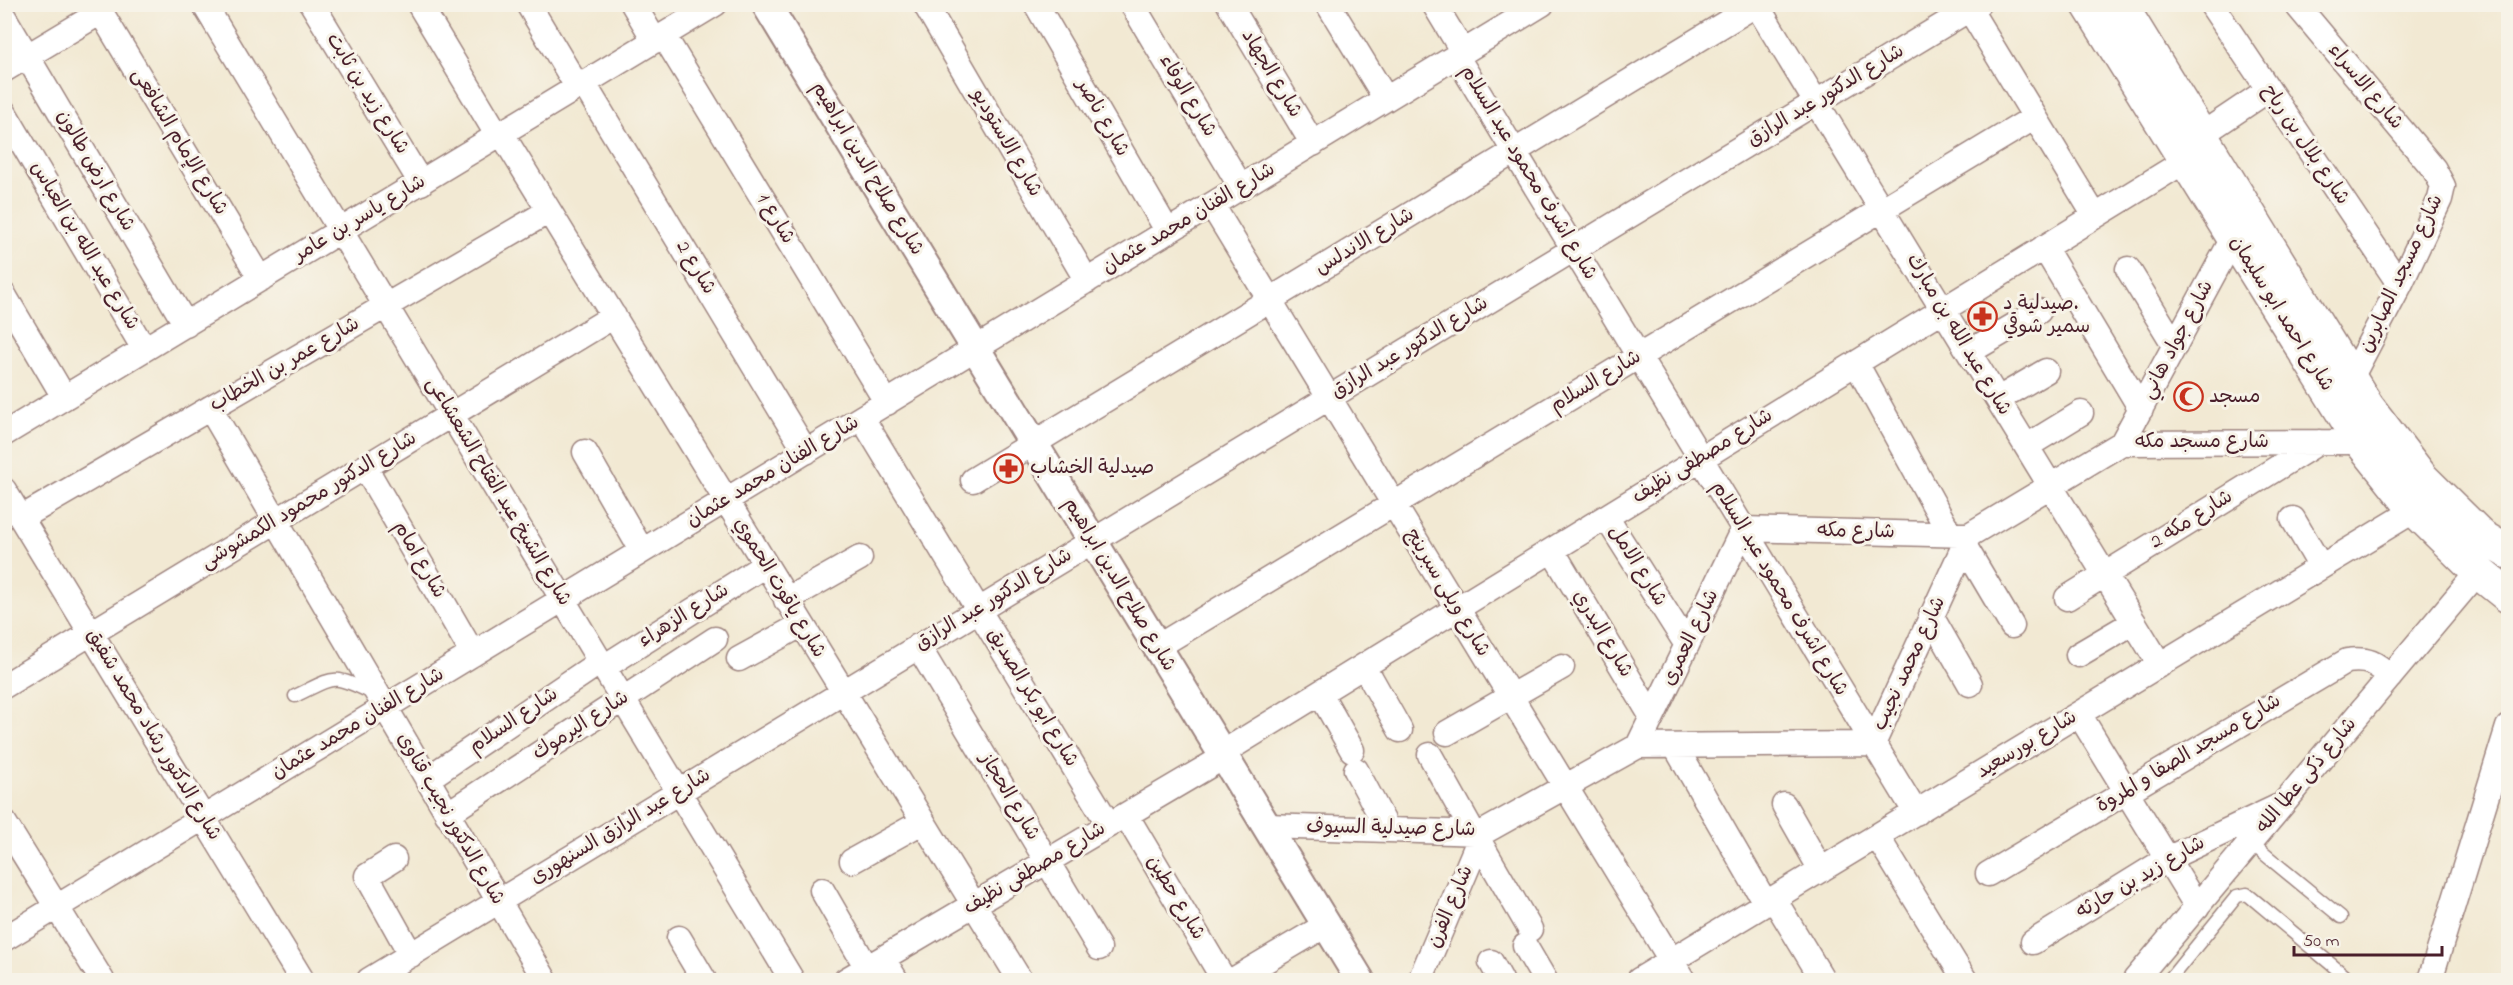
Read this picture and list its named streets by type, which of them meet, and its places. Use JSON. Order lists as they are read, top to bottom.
{
  "streets": {
    "main road": ["شارع احمد ابو سليمان"],
    "street": [
      "شارع الجهاد",
      "شارع الاسراء",
      "شارع زيد بن ثابت",
      "شارع الوفاء",
      "شارع الدكتور عبد الرازق",
      "شارع ناصر",
      "شارع الإمام الشافعى",
      "شارع الاستوديو",
      "شارع بلال بن رباح",
      "شارع صلاح الدين ابراهيم",
      "شارع ارض طالون",
      "شارع اشرف محمود عبد السلام",
      "شارع ياسر بن عامر",
      "شارع 1",
      "شارع الفنان محمد عثمان",
      "شارع الاندلس",
      "شارع عبد الله بن العباس",
      "شارع 2",
      "شارع مسجد الصابرين",
      "شارع عبد الله بن مبارك",
      "شارع جواد هاني",
      "شارع عمر بن الخطاب",
      "شارع السلام",
      "شارع مسجد مكه",
      "شارع مصطفى نظيف",
      "شارع الشيخ عبد الفتاح الشعشاعى",
      "شارع الدكتور محمود الكمشوشى",
      "شارع مكه 2",
      "شارع مكه",
      "شارع امام",
      "شارع الامل",
      "شارع ياقوت الحموي",
      "شارع ويلى سبرينج",
      "شارع الزهراء",
      "شارع البدري",
      "شارع العمرى",
      "شارع محمد نجيب",
      "شارع ابو بكر الصديق",
      "شارع اليرموك",
      "شارع الدكتور رشاد محمد شفيق",
      "شارع بورسعيد",
      "شارع مسجد الصفا و المروة",
      "شارع ذكى عطا الله",
      "شارع الحجاز",
      "شارع الدكتور نجيب قناوى",
      "شارع عبد الرازق السنهورى",
      "شارع صيدلية السيوف",
      "شارع زيد بن حارثه",
      "شارع حطين",
      "شارع الفرن"
    ]
  },
  "crossings": [
    ["شارع الجهاد", "شارع الفنان محمد عثمان"],
    ["شارع الاسراء", "شارع مسجد الصابرين"],
    ["شارع زيد بن ثابت", "شارع ياسر بن عامر"],
    ["شارع الوفاء", "شارع الفنان محمد عثمان"],
    ["شارع الدكتور عبد الرازق", "شارع صلاح الدين ابراهيم"],
    ["شارع الدكتور عبد الرازق", "شارع اشرف محمود عبد السلام"],
    ["شارع الدكتور عبد الرازق", "شارع عبد الله بن مبارك"],
    ["شارع الدكتور عبد الرازق", "شارع ياقوت الحموي"],
    ["شارع الدكتور عبد الرازق", "شارع ويلى سبرينج"],
    ["شارع الدكتور عبد الرازق", "شارع ابو بكر الصديق"],
    ["شارع الدكتور عبد الرازق", "شارع الحجاز"],
    ["شارع الدكتور عبد الرازق", "شارع عبد الرازق السنهورى"],
    ["شارع ناصر", "شارع الفنان محمد عثمان"],
    ["شارع الإمام الشافعى", "شارع ياسر بن عامر"],
    ["شارع الاستوديو", "شارع الفنان محمد عثمان"],
    ["شارع بلال بن رباح", "شارع مسجد الصابرين"],
    ["شارع بلال بن رباح", "شارع مصطفى نظيف"],
    ["شارع صلاح الدين ابراهيم", "شارع الفنان محمد عثمان"],
    ["شارع صلاح الدين ابراهيم", "شارع الاندلس"],
    ["شارع صلاح الدين ابراهيم", "شارع السلام"],
    ["شارع صلاح الدين ابراهيم", "شارع مصطفى نظيف"],
    ["شارع صلاح الدين ابراهيم", "شارع صيدلية السيوف"],
    ["شارع ارض طالون", "شارع ياسر بن عامر"],
    ["شارع اشرف محمود عبد السلام", "شارع الفنان محمد عثمان"],
    ["شارع اشرف محمود عبد السلام", "شارع الاندلس"],
    ["شارع اشرف محمود عبد السلام", "شارع السلام"],
    ["شارع اشرف محمود عبد السلام", "شارع مصطفى نظيف"],
    ["شارع اشرف محمود عبد السلام", "شارع مكه"],
    ["شارع اشرف محمود عبد السلام", "شارع العمرى"],
    ["شارع اشرف محمود عبد السلام", "شارع محمد نجيب"],
    ["شارع اشرف محمود عبد السلام", "شارع بورسعيد"],
    ["شارع ياسر بن عامر", "شارع 1"],
    ["شارع ياسر بن عامر", "شارع عبد الله بن العباس"],
    ["شارع ياسر بن عامر", "شارع 2"],
    ["شارع ياسر بن عامر", "شارع الشيخ عبد الفتاح الشعشاعى"],
    ["شارع ياسر بن عامر", "شارع ياقوت الحموي"],
    ["شارع 1", "شارع الفنان محمد عثمان"],
    ["شارع الفنان محمد عثمان", "شارع 2"],
    ["شارع الفنان محمد عثمان", "شارع الشيخ عبد الفتاح الشعشاعى"],
    ["شارع الفنان محمد عثمان", "شارع امام"],
    ["شارع الفنان محمد عثمان", "شارع ياقوت الحموي"],
    ["شارع الفنان محمد عثمان", "شارع ويلى سبرينج"],
    ["شارع الفنان محمد عثمان", "شارع ابو بكر الصديق"],
    ["شارع الفنان محمد عثمان", "شارع الدكتور رشاد محمد شفيق"],
    ["شارع الفنان محمد عثمان", "شارع الدكتور نجيب قناوى"],
    ["شارع الاندلس", "شارع عبد الله بن مبارك"],
    ["شارع الاندلس", "شارع ويلى سبرينج"],
    ["شارع مسجد الصابرين", "شارع احمد ابو سليمان"],
    ["شارع احمد ابو سليمان", "شارع جواد هاني"],
    ["شارع احمد ابو سليمان", "شارع مسجد مكه"],
    ["شارع احمد ابو سليمان", "شارع مصطفى نظيف"],
    ["شارع احمد ابو سليمان", "شارع بورسعيد"],
    ["شارع احمد ابو سليمان", "شارع ذكى عطا الله"],
    ["شارع عبد الله بن مبارك", "شارع السلام"],
    ["شارع عبد الله بن مبارك", "شارع مسجد مكه"],
    ["شارع عبد الله بن مبارك", "شارع مصطفى نظيف"],
    ["شارع عبد الله بن مبارك", "شارع مكه 2"],
    ["شارع عبد الله بن مبارك", "شارع بورسعيد"],
    ["شارع جواد هاني", "شارع مسجد مكه"],
    ["شارع عمر بن الخطاب", "شارع الشيخ عبد الفتاح الشعشاعى"],
    ["شارع عمر بن الخطاب", "شارع ياقوت الحموي"],
    ["شارع عمر بن الخطاب", "شارع الدكتور رشاد محمد شفيق"],
    ["شارع عمر بن الخطاب", "شارع الدكتور نجيب قناوى"],
    ["شارع السلام", "شارع الشيخ عبد الفتاح الشعشاعى"],
    ["شارع السلام", "شارع ويلى سبرينج"],
    ["شارع السلام", "شارع الزهراء"],
    ["شارع السلام", "شارع الدكتور نجيب قناوى"],
    ["شارع مسجد مكه", "شارع مكه 2"],
    ["شارع مسجد مكه", "شارع مكه"],
    ["شارع مسجد مكه", "شارع محمد نجيب"],
    ["شارع مصطفى نظيف", "شارع الامل"],
    ["شارع مصطفى نظيف", "شارع ياقوت الحموي"],
    ["شارع مصطفى نظيف", "شارع ويلى سبرينج"],
    ["شارع مصطفى نظيف", "شارع البدري"],
    ["شارع مصطفى نظيف", "شارع ابو بكر الصديق"],
    ["شارع مصطفى نظيف", "شارع الحجاز"],
    ["شارع مصطفى نظيف", "شارع حطين"],
    ["شارع الشيخ عبد الفتاح الشعشاعى", "شارع الدكتور محمود الكمشوشى"],
    ["شارع الشيخ عبد الفتاح الشعشاعى", "شارع الزهراء"],
    ["شارع الشيخ عبد الفتاح الشعشاعى", "شارع اليرموك"],
    ["شارع الشيخ عبد الفتاح الشعشاعى", "شارع عبد الرازق السنهورى"],
    ["شارع الدكتور محمود الكمشوشى", "شارع امام"],
    ["شارع الدكتور محمود الكمشوشى", "شارع ياقوت الحموي"],
    ["شارع الدكتور محمود الكمشوشى", "شارع الدكتور رشاد محمد شفيق"],
    ["شارع الدكتور محمود الكمشوشى", "شارع الدكتور نجيب قناوى"],
    ["شارع مكه", "شارع العمرى"],
    ["شارع مكه", "شارع محمد نجيب"],
    ["شارع الامل", "شارع العمرى"],
    ["شارع ياقوت الحموي", "شارع الزهراء"],
    ["شارع ياقوت الحموي", "شارع عبد الرازق السنهورى"],
    ["شارع ويلى سبرينج", "شارع بورسعيد"],
    ["شارع ويلى سبرينج", "شارع صيدلية السيوف"],
    ["شارع البدري", "شارع العمرى"],
    ["شارع العمرى", "شارع محمد نجيب"],
    ["شارع العمرى", "شارع صيدلية السيوف"],
    ["شارع محمد نجيب", "شارع صيدلية السيوف"],
    ["شارع ابو بكر الصديق", "شارع حطين"],
    ["شارع اليرموك", "شارع الدكتور نجيب قناوى"],
    ["شارع مسجد الصفا و المروة", "شارع ذكى عطا الله"],
    ["شارع ذكى عطا الله", "شارع زيد بن حارثه"],
    ["شارع الدكتور نجيب قناوى", "شارع عبد الرازق السنهورى"],
    ["شارع صيدلية السيوف", "شارع الفرن"]
  ],
  "places": {
    "pharmacy": ["صيدلية د. سمير شوقي", "صيدلية الخشاب"],
    "mosque": ["مسجد"]
  },
  "scale_bar": "50 m"
}
